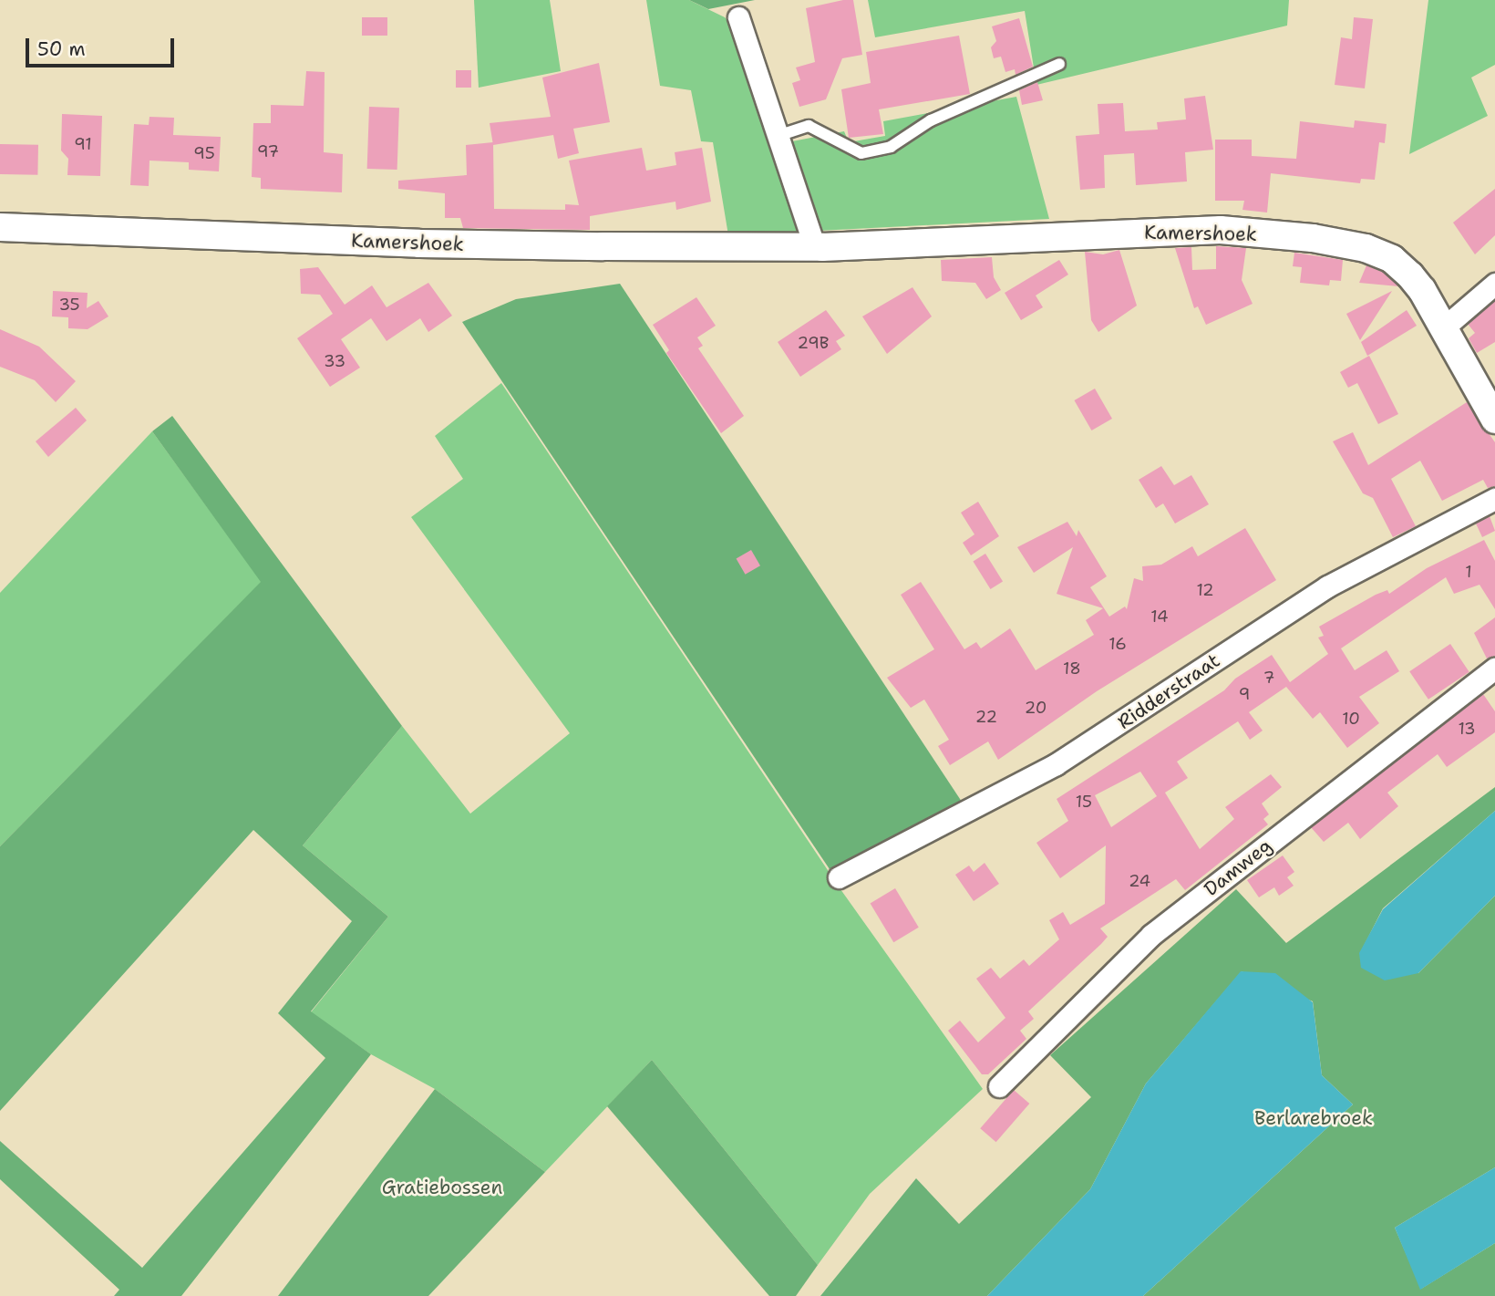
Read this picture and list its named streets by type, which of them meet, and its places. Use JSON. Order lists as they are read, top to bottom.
{
  "streets": {
    "street": ["Kamershoek", "Ridderstraat", "Damweg"]
  },
  "parks": ["Berlarebroek", "Gratiebossen"],
  "house_numbers": [
    "91",
    "97",
    "95",
    "35",
    "29B",
    "33",
    "1",
    "12",
    "14",
    "16",
    "18",
    "7",
    "9",
    "20",
    "22",
    "10",
    "13",
    "15",
    "24"
  ],
  "scale_bar": "50 m"
}
